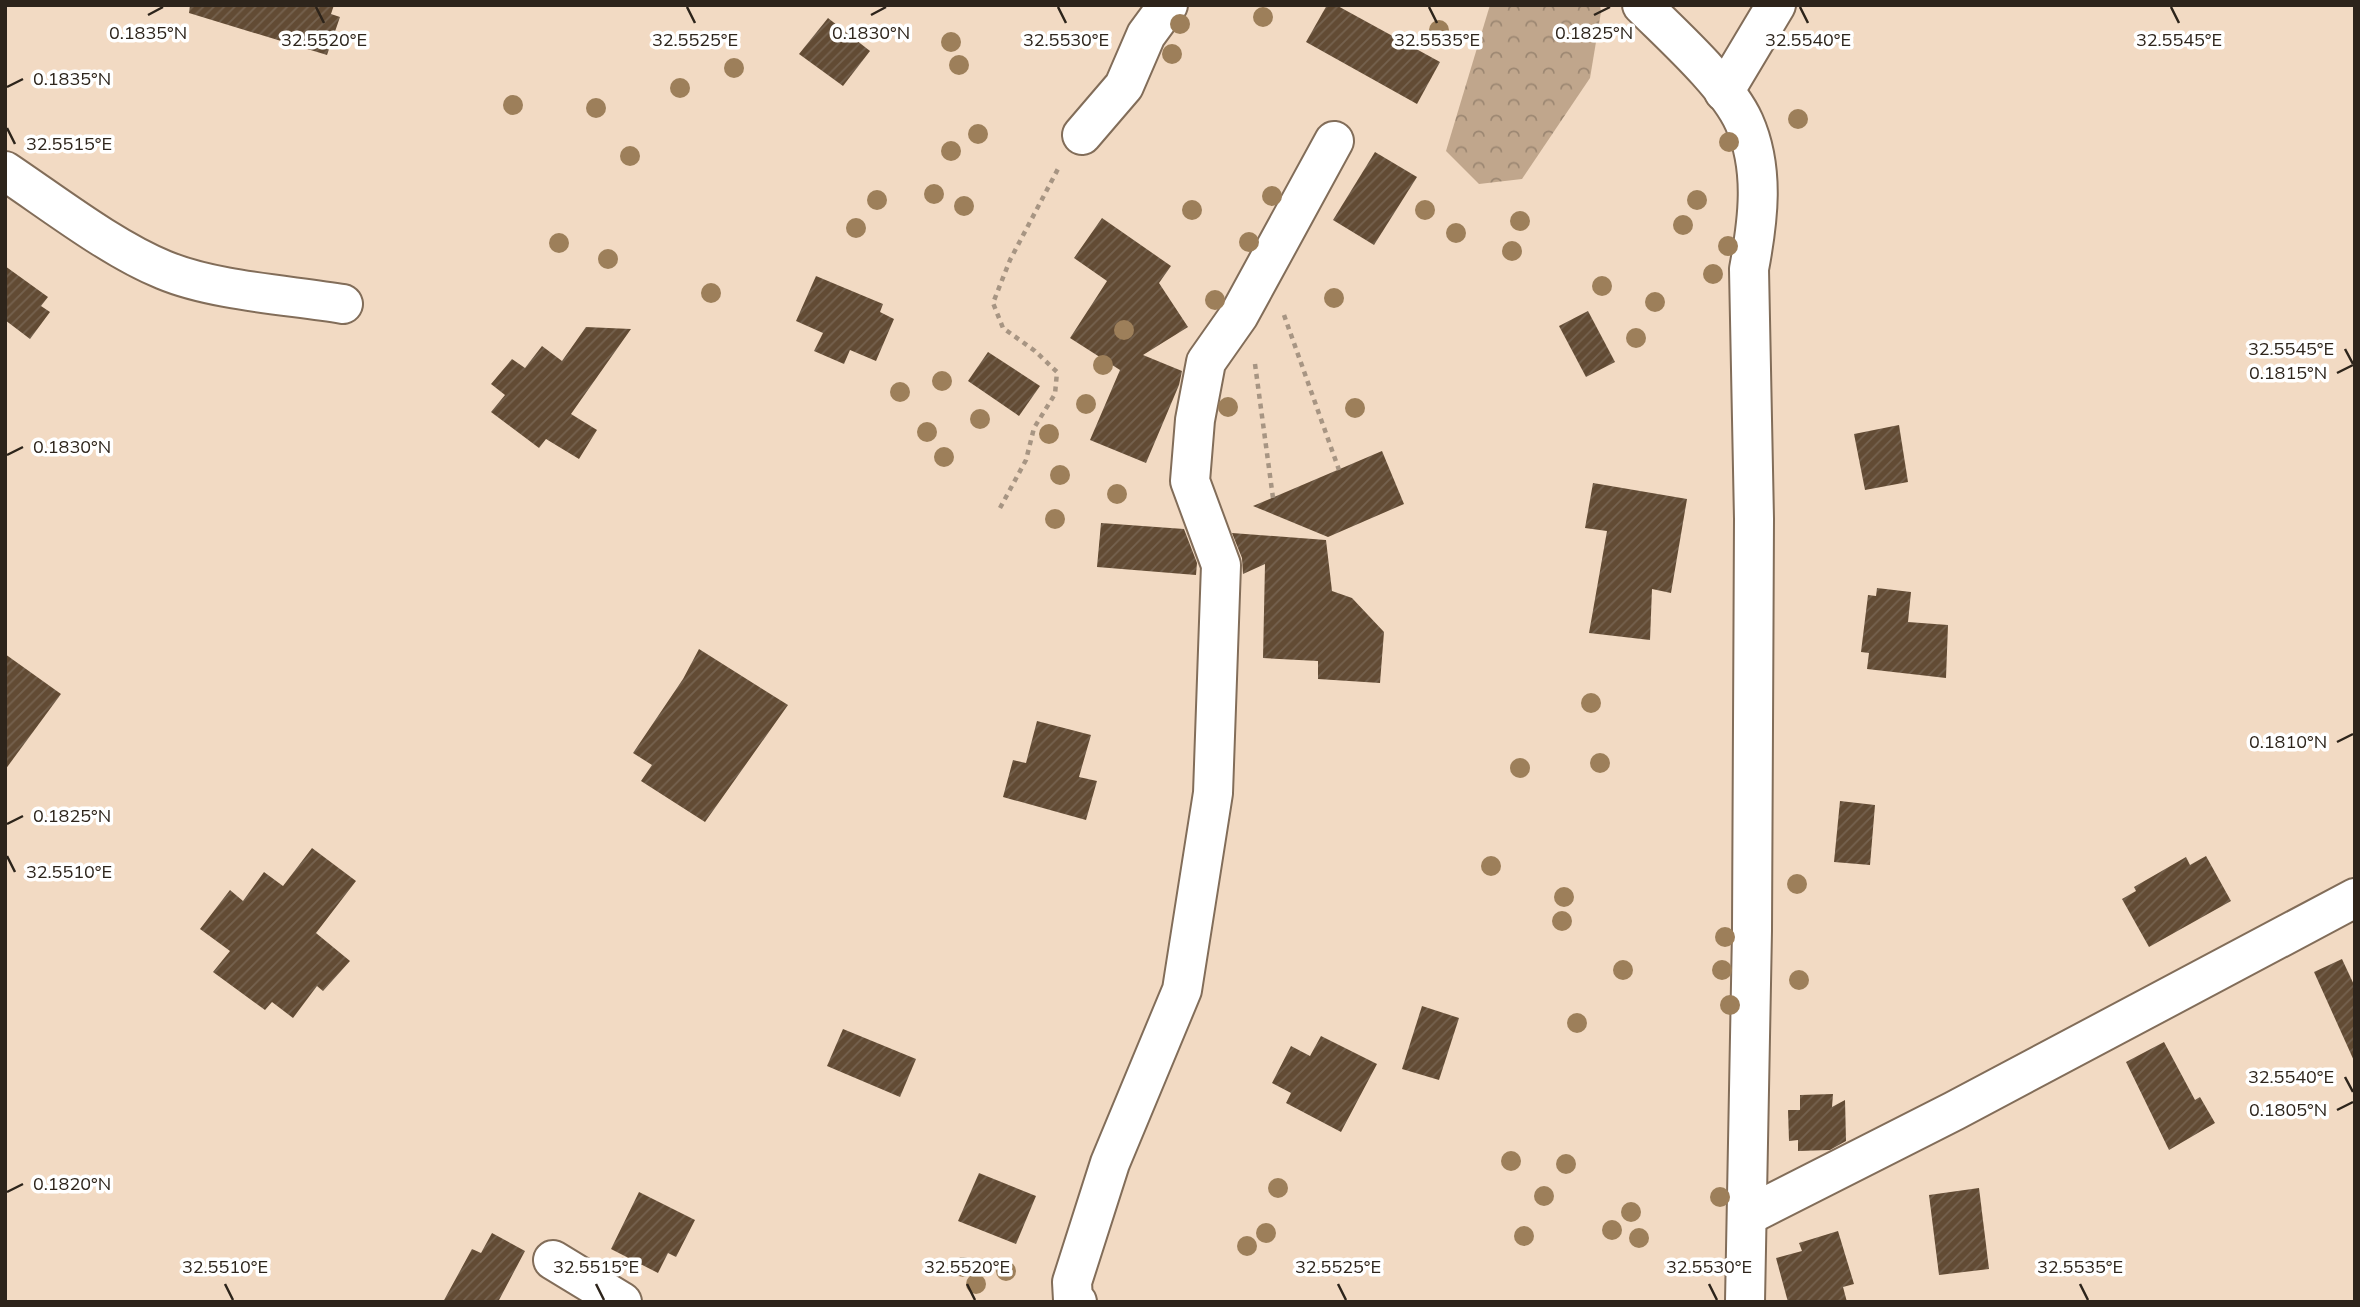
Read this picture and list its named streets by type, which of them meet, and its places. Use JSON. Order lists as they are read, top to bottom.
{
  "coordinates": [
    "0.1830°N",
    "0.1825°N",
    "0.1835°N",
    "32.5520°E",
    "32.5525°E",
    "32.5530°E",
    "32.5535°E",
    "32.5540°E",
    "32.5545°E",
    "32.5515°E",
    "0.1815°N",
    "0.1810°N",
    "32.5510°E",
    "0.1805°N",
    "0.1820°N"
  ]
}
